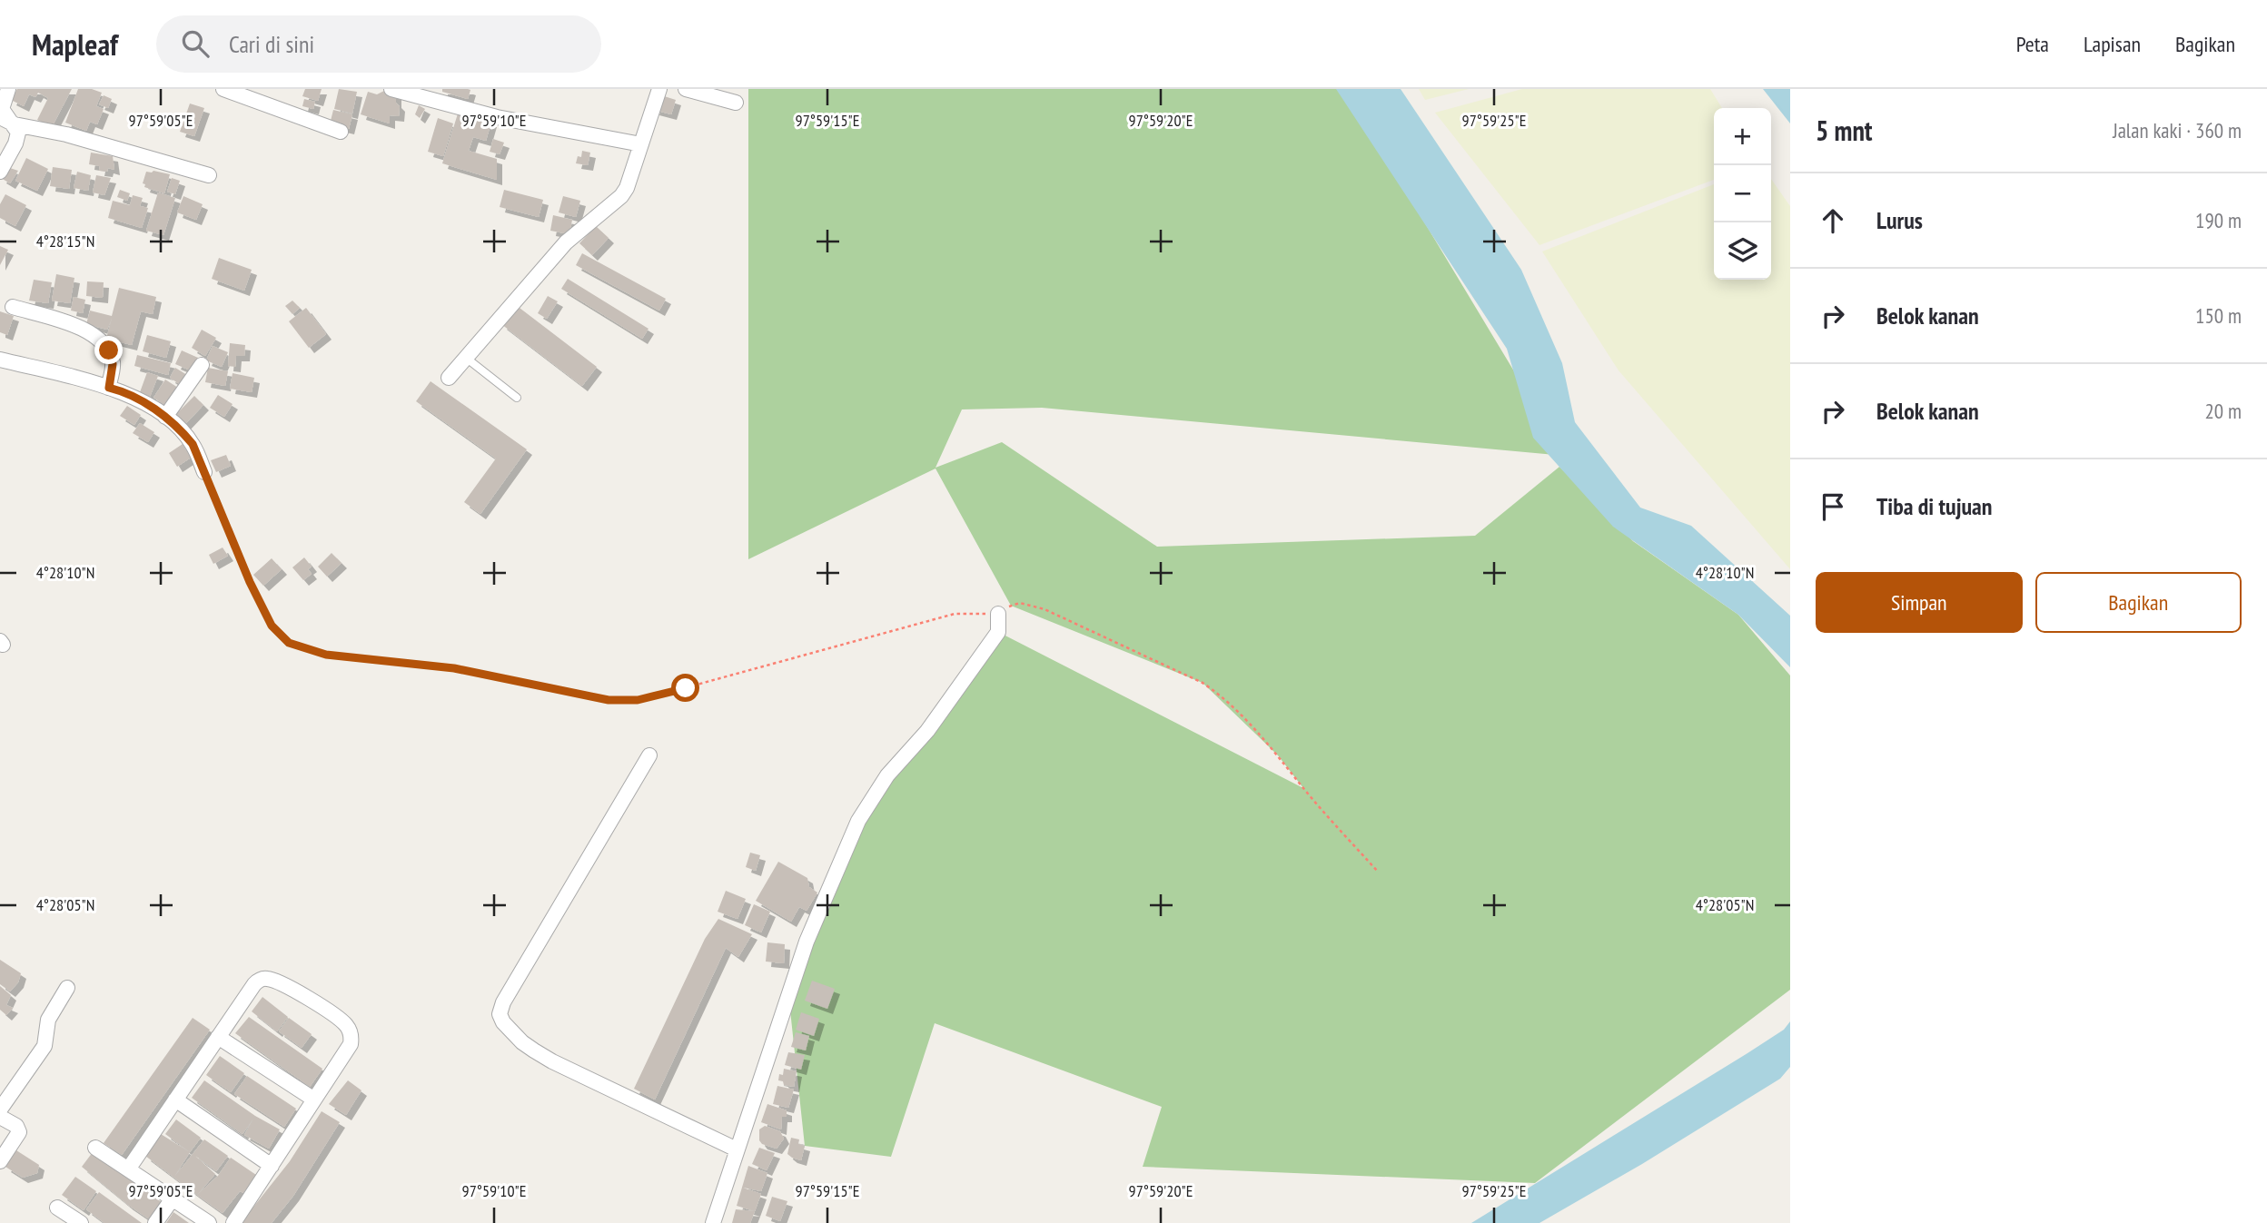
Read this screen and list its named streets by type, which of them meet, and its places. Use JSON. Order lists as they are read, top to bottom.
{
  "page": {
    "header": "Mapleaf",
    "search": "Cari di sini",
    "nav": ["Peta", "Lapisan", "Bagikan"],
    "heading": ["5 mnt", "Jalan kaki · 360 m"],
    "map_buttons": ["+", "−"],
    "list": [
      ["Lurus", "190 m"],
      ["Belok kanan", "150 m"],
      ["Belok kanan", "20 m"],
      "Tiba di tujuan"
    ],
    "buttons": ["Simpan", "Bagikan"]
  },
  "coordinates": [
    "97°59'05\"E",
    "97°59'10\"E",
    "97°59'15\"E",
    "97°59'20\"E",
    "97°59'25\"E",
    "4°28'15\"N",
    "4°28'10\"N",
    "4°28'05\"N"
  ]
}
